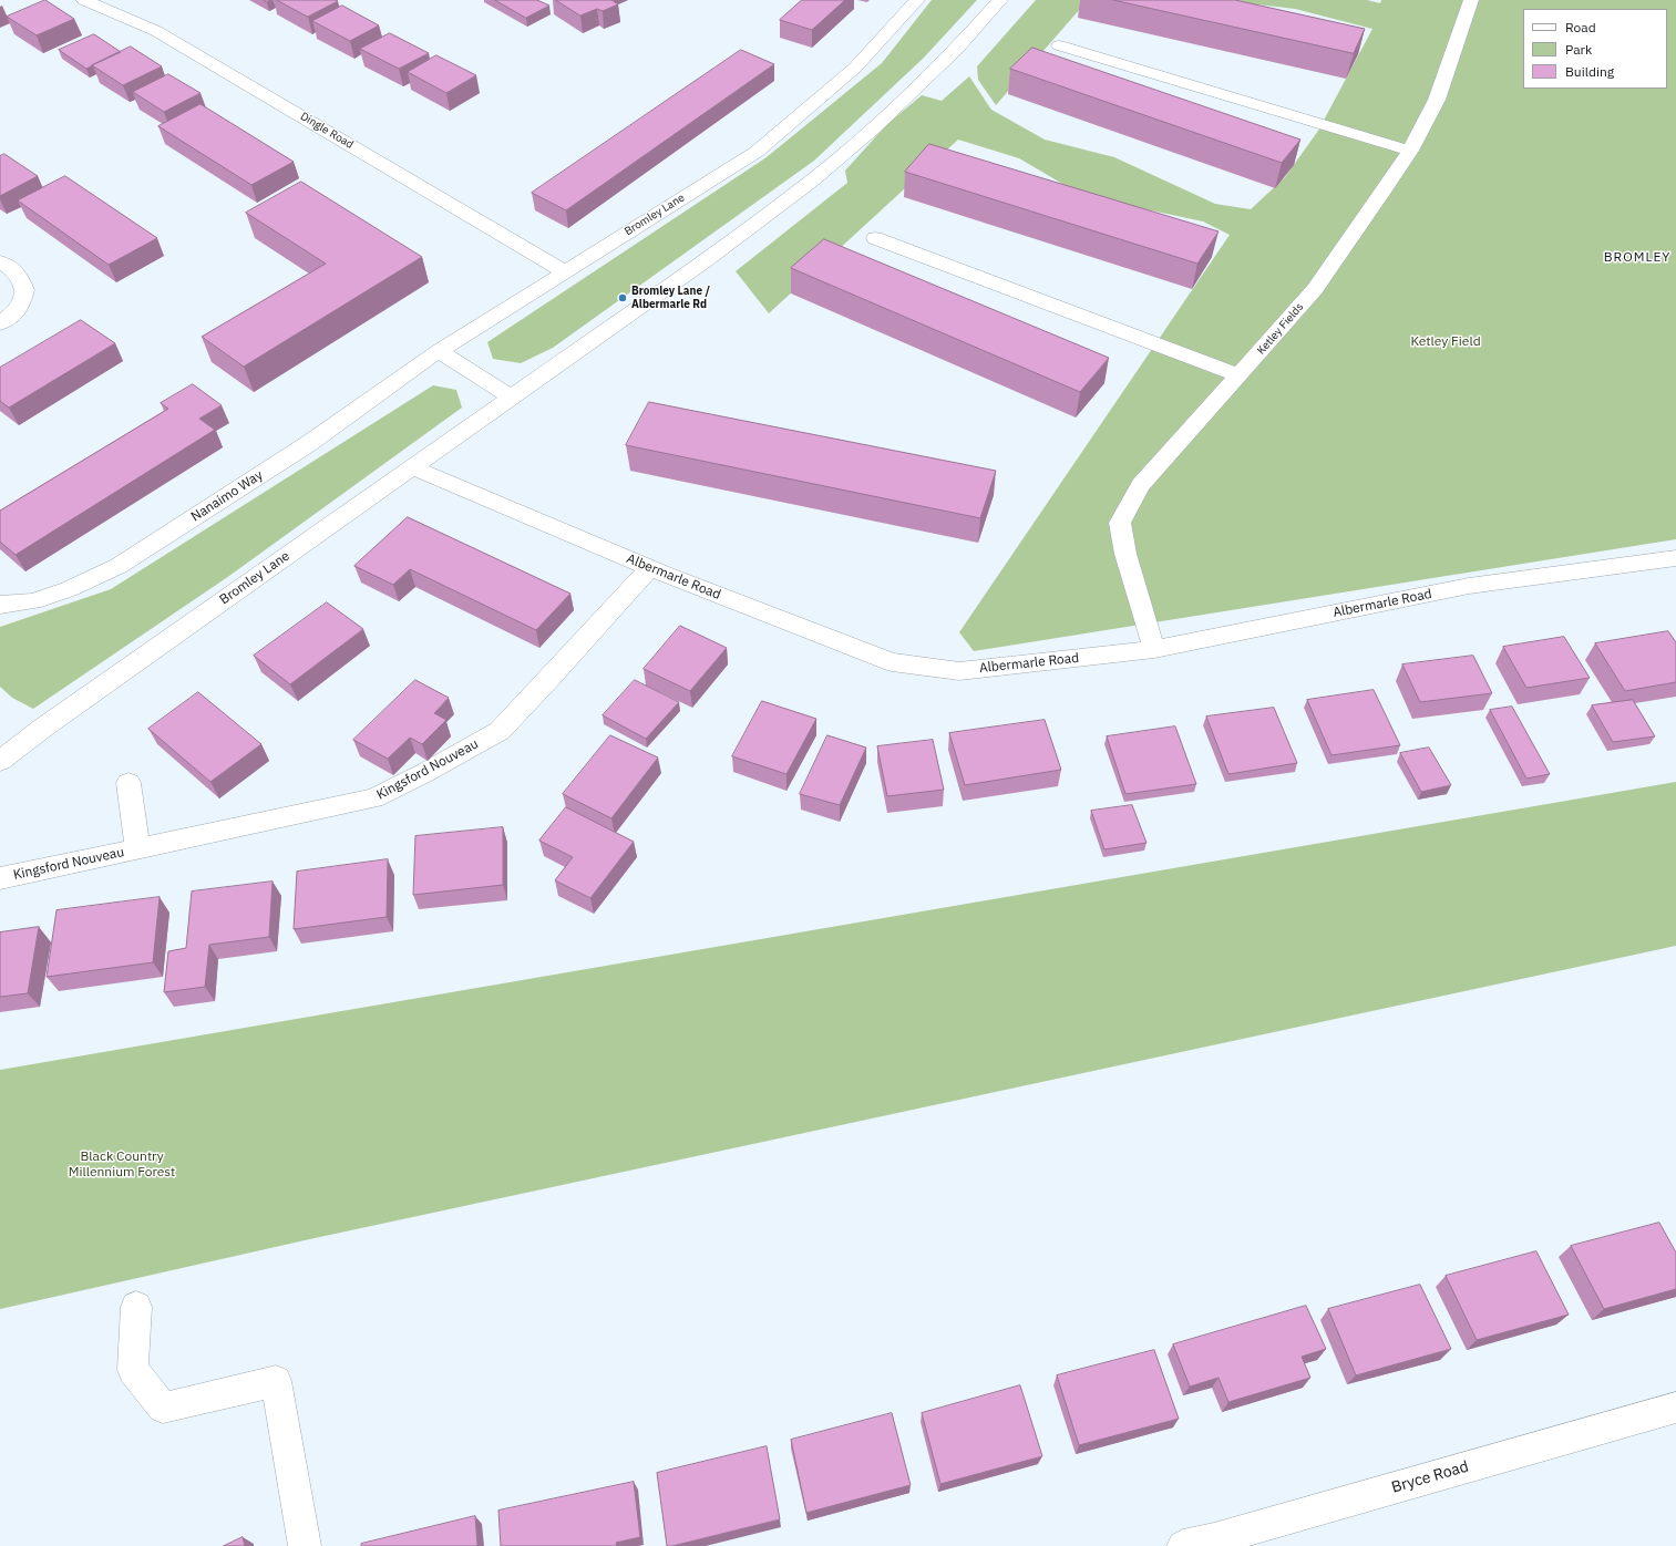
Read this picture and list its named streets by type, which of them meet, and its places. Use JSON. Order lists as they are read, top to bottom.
{
  "streets": {
    "street": [
      "Dingle Road",
      "Bromley Lane",
      "Ketley Fields",
      "Nanaimo Way",
      "Albermarle Road",
      "Kingsford Nouveau",
      "Bryce Road"
    ]
  },
  "crossings": [
    ["Dingle Road", "Bromley Lane"],
    ["Bromley Lane", "Nanaimo Way"],
    ["Bromley Lane", "Albermarle Road"],
    ["Ketley Fields", "Albermarle Road"],
    ["Albermarle Road", "Kingsford Nouveau"]
  ],
  "districts": ["BROMLEY"],
  "parks": ["Ketley Field", "Black Country Millennium Forest"],
  "places": ["Bromley Lane / Albermarle Rd"],
  "legend": ["Road", "Park", "Building"]
}
